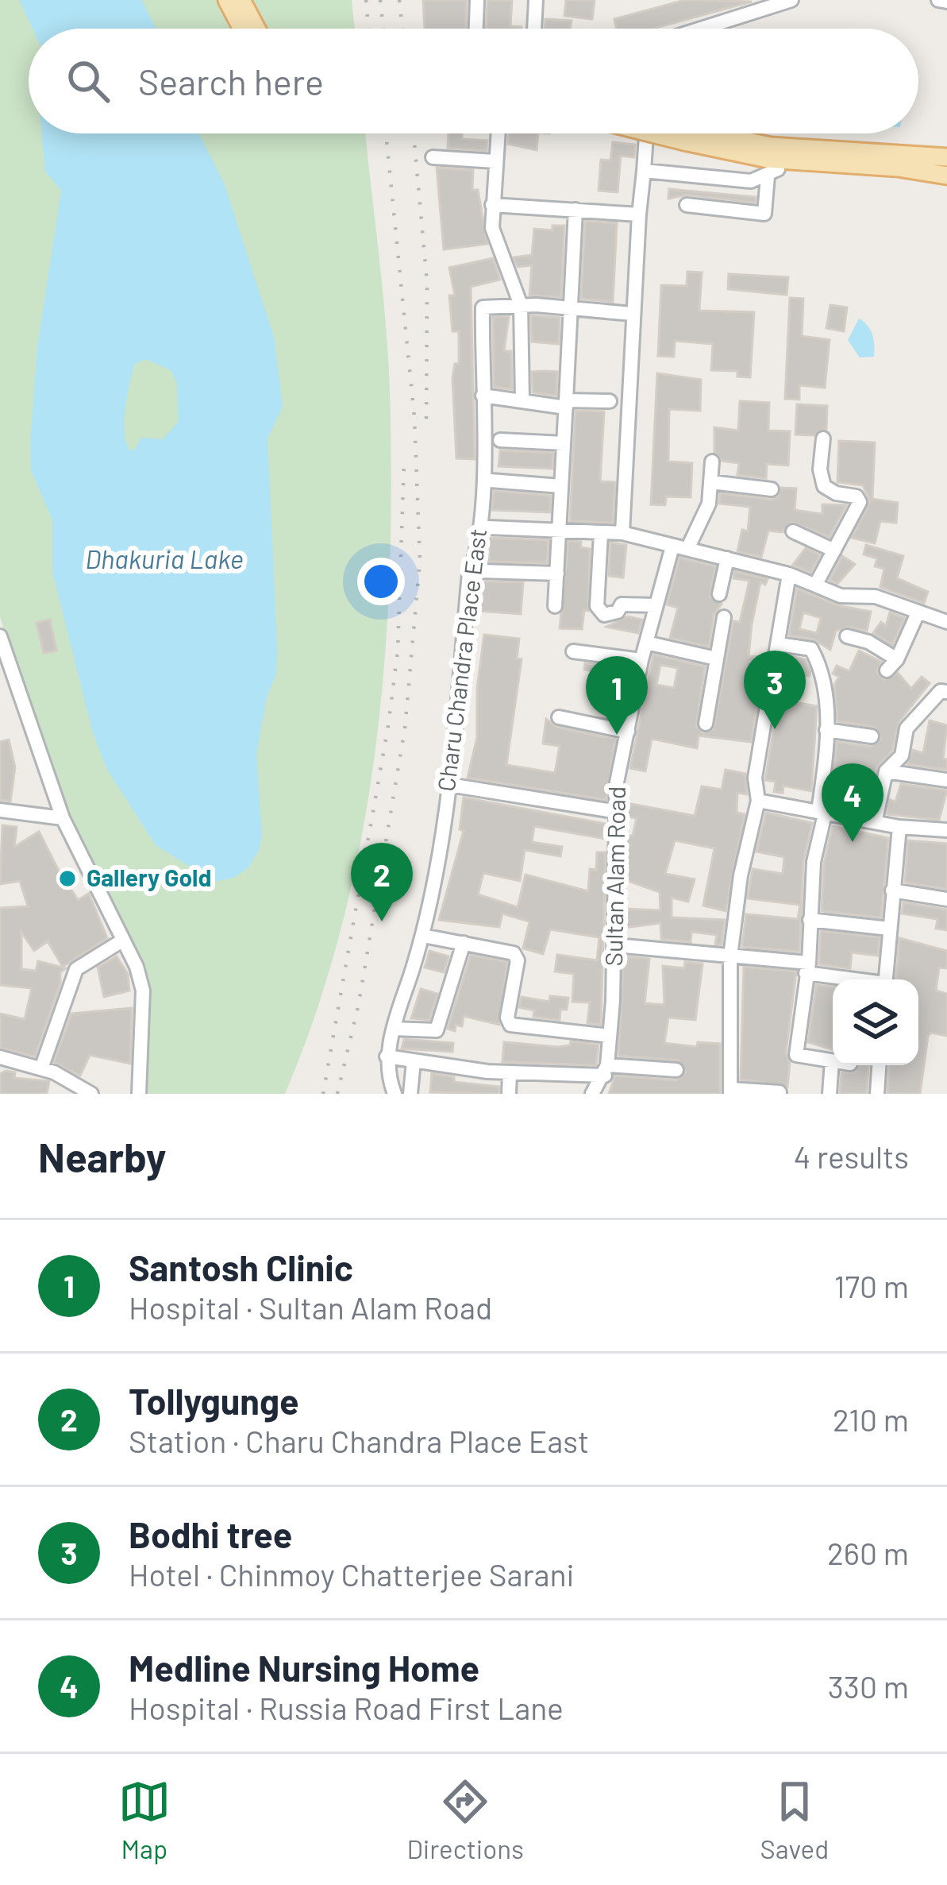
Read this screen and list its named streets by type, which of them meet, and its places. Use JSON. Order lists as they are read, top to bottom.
{
  "streets": {
    "street": ["Charu Chandra Place East", "Sultan Alam Road"]
  },
  "water": ["Dhakuria Lake"],
  "places": ["Gallery Gold"],
  "page": {
    "search": "Search here",
    "pins": [
      "3",
      "1",
      "4",
      "2"
    ],
    "heading": ["Nearby", "4 results"],
    "list": [
      {
        "mark": "1",
        "name": "Santosh Clinic",
        "note": "Hospital · Sultan Alam Road",
        "value": "170 m"
      },
      {
        "mark": "2",
        "name": "Tollygunge",
        "note": "Station · Charu Chandra Place East",
        "value": "210 m"
      },
      {
        "mark": "3",
        "name": "Bodhi tree",
        "note": "Hotel · Chinmoy Chatterjee Sarani",
        "value": "260 m"
      },
      {
        "mark": "4",
        "name": "Medline Nursing Home",
        "note": "Hospital · Russia Road First Lane",
        "value": "330 m"
      }
    ],
    "nav": ["Map", "Directions", "Saved"]
  }
}
